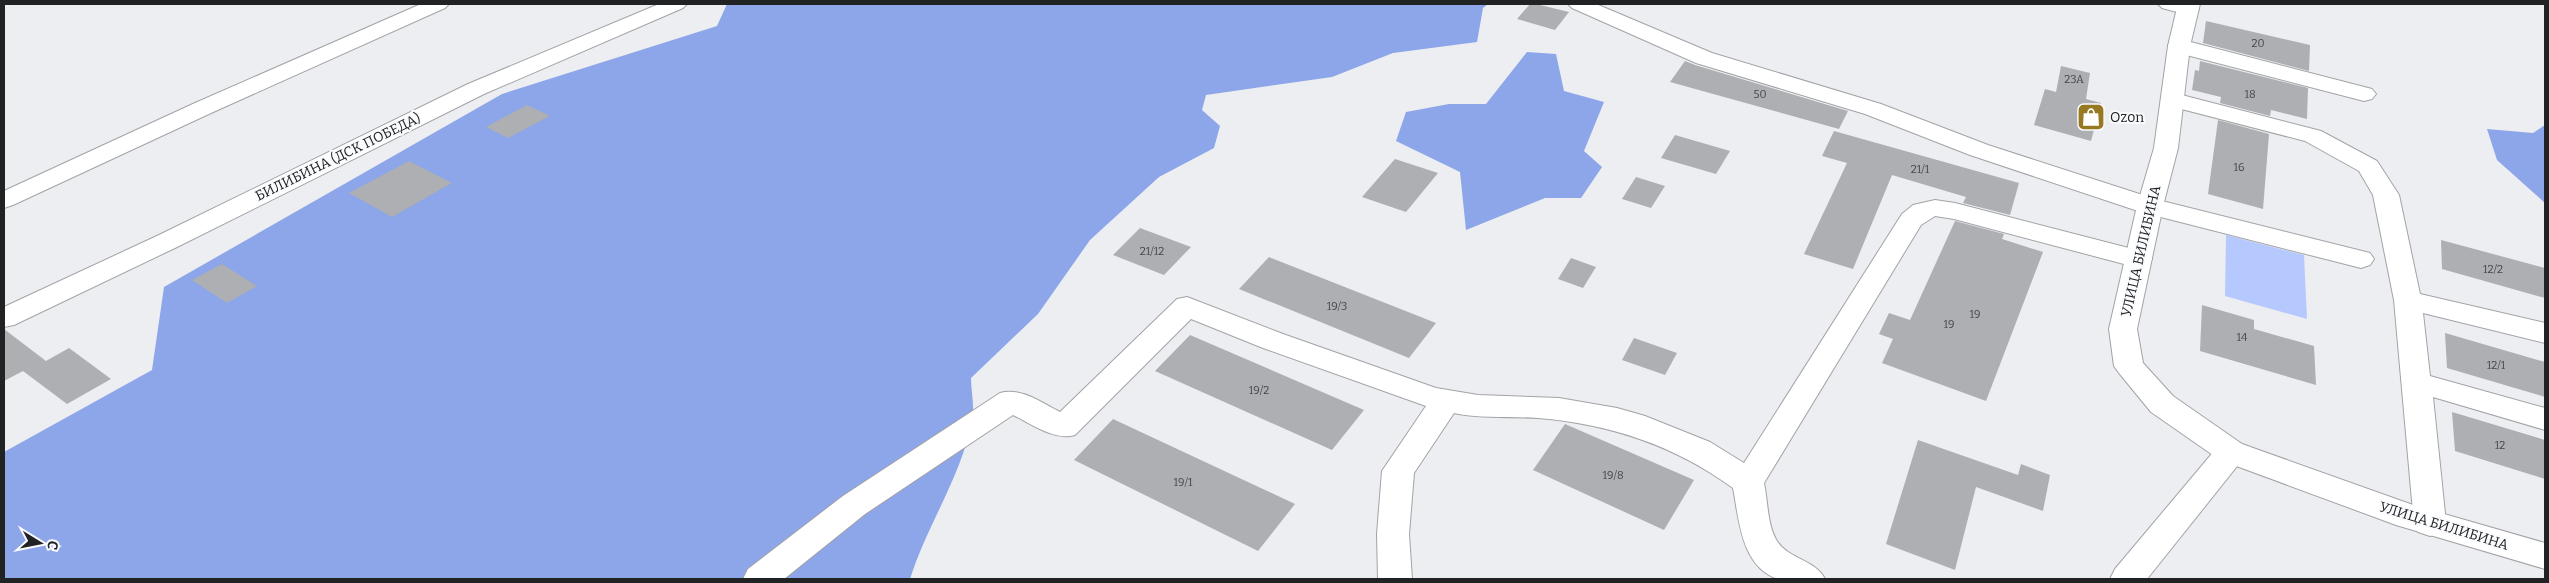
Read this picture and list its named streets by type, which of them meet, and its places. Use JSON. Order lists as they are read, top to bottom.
{
  "streets": {
    "street": ["БИЛИБИНА (ДСК ПОБЕДА)", "УЛИЦА БИЛИБИНА"]
  },
  "places": {
    "shop": ["Ozon"]
  },
  "house_numbers": [
    "20",
    "23А",
    "50",
    "18",
    "16",
    "21/1",
    "21/12",
    "12/2",
    "19/3",
    "19",
    "19",
    "14",
    "12/1",
    "19/2",
    "12",
    "19/8",
    "19/1"
  ],
  "north": "right"
}
